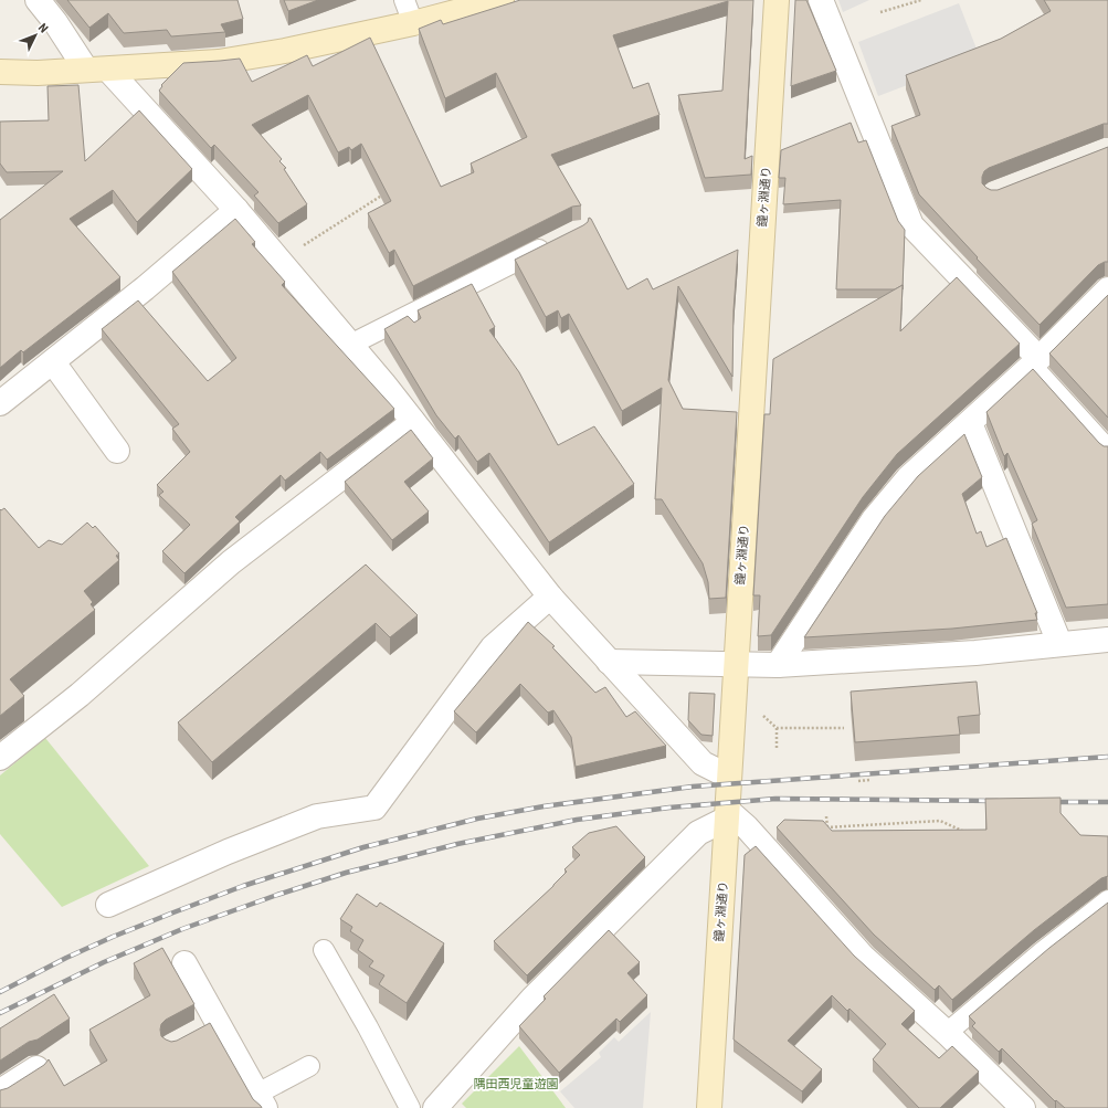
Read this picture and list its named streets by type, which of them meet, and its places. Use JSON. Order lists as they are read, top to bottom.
{
  "streets": {
    "main road": ["鐘ヶ淵通り"]
  },
  "parks": ["隅田西児童遊園"],
  "north": "top right"
}
